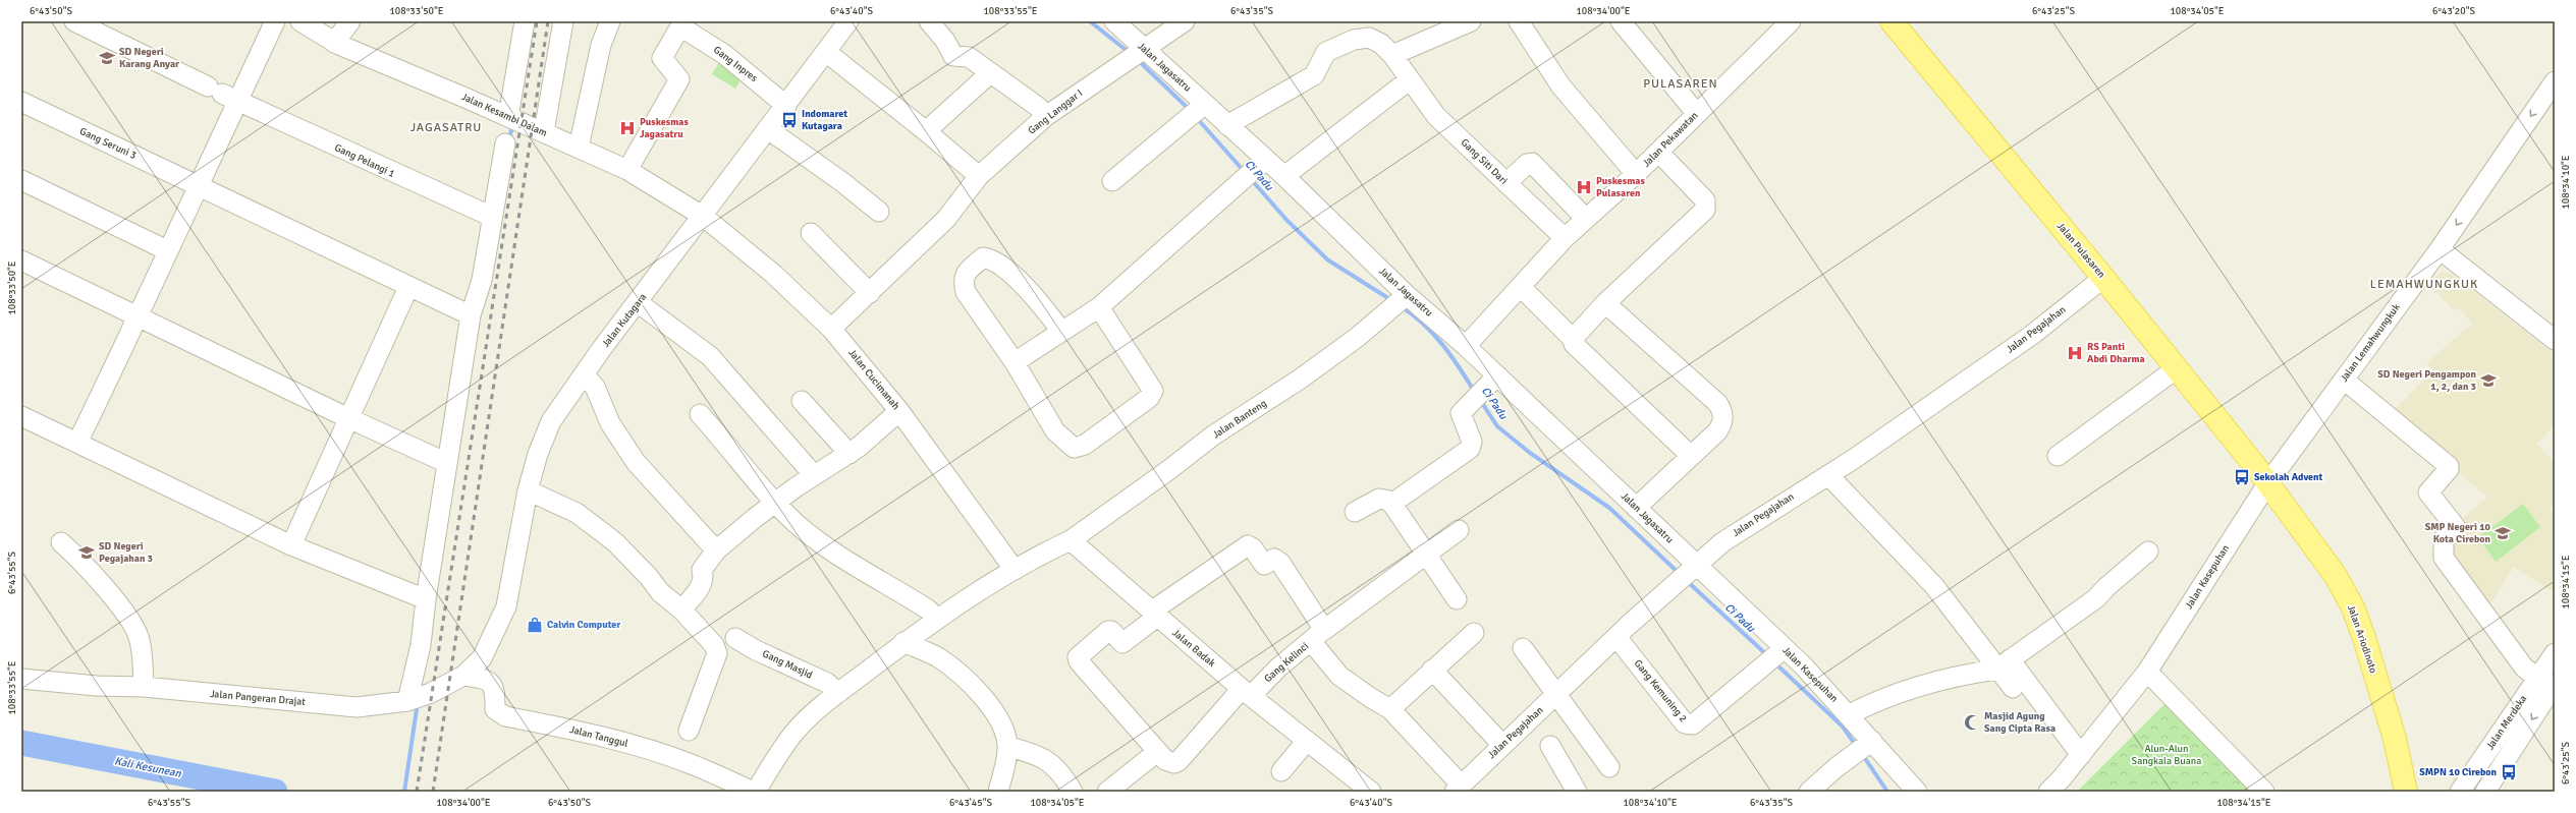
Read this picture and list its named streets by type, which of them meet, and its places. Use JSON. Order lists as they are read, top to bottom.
{
  "streets": {
    "main road": ["Jalan Pulasaren", "Jalan Ariodinoto"],
    "street": [
      "Gang Inpres",
      "Jalan Jagasatru",
      "Gang Langgar I",
      "Jalan Kesambi Dalam",
      "Jalan Pekawatan",
      "Gang Seruni 3",
      "Gang Pelangi 1",
      "Gang Siti Dari",
      "Jalan Kutagara",
      "Jalan Pegajahan",
      "Jalan Lemahwungkuk",
      "Jalan Cucimanah",
      "Jalan Banteng",
      "Jalan Kasepuhan",
      "Jalan Badak",
      "Gang Kelinci",
      "Gang Masjid",
      "Gang Kemuning 2",
      "Jalan Pangeran Drajat",
      "Jalan Merdeka",
      "Jalan Tanggul"
    ]
  },
  "crossings": [
    ["Gang Inpres", "Jalan Kutagara"],
    ["Jalan Jagasatru", "Gang Langgar I"],
    ["Jalan Jagasatru", "Jalan Pekawatan"],
    ["Jalan Jagasatru", "Gang Siti Dari"],
    ["Jalan Jagasatru", "Jalan Pegajahan"],
    ["Jalan Jagasatru", "Jalan Banteng"],
    ["Jalan Jagasatru", "Jalan Kasepuhan"],
    ["Gang Langgar I", "Jalan Cucimanah"],
    ["Jalan Kesambi Dalam", "Jalan Kutagara"],
    ["Jalan Kesambi Dalam", "Jalan Cucimanah"],
    ["Jalan Pekawatan", "Gang Siti Dari"],
    ["Jalan Pulasaren", "Jalan Pegajahan"],
    ["Jalan Pulasaren", "Jalan Lemahwungkuk"],
    ["Jalan Pulasaren", "Jalan Kasepuhan"],
    ["Jalan Pulasaren", "Jalan Ariodinoto"],
    ["Jalan Kutagara", "Jalan Cucimanah"],
    ["Jalan Kutagara", "Jalan Pangeran Drajat"],
    ["Jalan Pegajahan", "Jalan Kasepuhan"],
    ["Jalan Pegajahan", "Gang Kemuning 2"],
    ["Jalan Lemahwungkuk", "Jalan Kasepuhan"],
    ["Jalan Lemahwungkuk", "Jalan Ariodinoto"],
    ["Jalan Banteng", "Jalan Badak"],
    ["Jalan Kasepuhan", "Jalan Ariodinoto"],
    ["Jalan Kasepuhan", "Gang Kemuning 2"],
    ["Jalan Badak", "Gang Kelinci"],
    ["Jalan Pangeran Drajat", "Jalan Tanggul"]
  ],
  "one_way": ["Jalan Lemahwungkuk"],
  "districts": ["PULASAREN", "JAGASATRU", "LEMAHWUNGKUK"],
  "water": ["Ci Padu", "Kali Kesunean"],
  "parks": ["Alun-Alun Sangkala Buana"],
  "places": {
    "school or university": [
      "SD Negeri Karang Anyar",
      "SD Negeri Pengampon 1, 2, dan 3",
      "SMP Negeri 10 Kota Cirebon",
      "SD Negeri Pegajahan 3"
    ],
    "bus stop": ["Indomaret Kutagara", "Sekolah Advent", "SMPN 10 Cirebon"],
    "hospital": ["Puskesmas Jagasatru", "Puskesmas Pulasaren", "RS Panti Abdi Dharma"],
    "shop": ["Calvin Computer"],
    "mosque": ["Masjid Agung Sang Cipta Rasa"]
  },
  "coordinates": [
    "6°43'50\"S",
    "108°33'50\"E",
    "6°43'40\"S",
    "108°33'55\"E",
    "6°43'35\"S",
    "108°34'00\"E",
    "6°43'25\"S",
    "108°34'05\"E",
    "6°43'20\"S",
    "108°34'10\"E",
    "6°43'55\"S",
    "108°34'15\"E",
    "6°43'45\"S"
  ]
}
